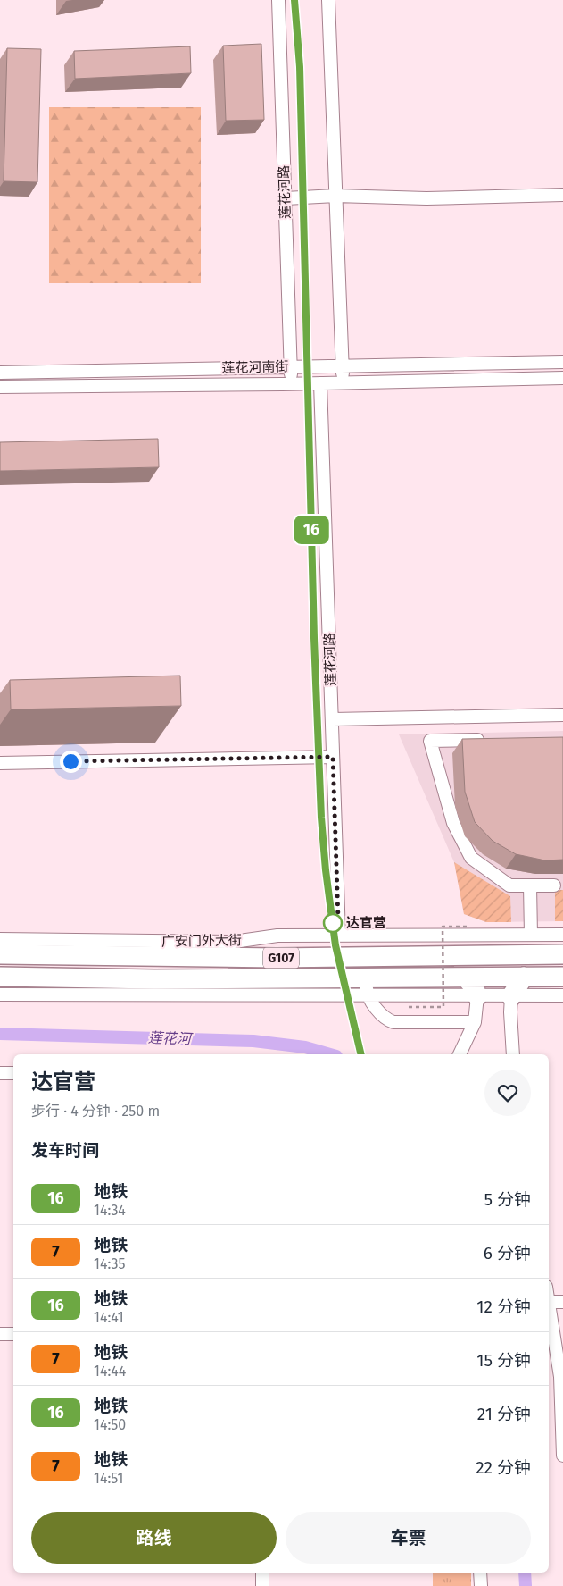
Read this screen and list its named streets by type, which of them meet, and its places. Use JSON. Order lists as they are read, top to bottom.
{
  "streets": {
    "highway": ["广安门外大街", "G107"],
    "street": ["莲花河路", "莲花河南街"]
  },
  "crossings": [
    ["莲花河路", "莲花河南街"],
    ["莲花河路", "广安门外大街"]
  ],
  "water": ["莲花河"],
  "places": ["达官营"],
  "lines": ["metro line 16"],
  "page": {
    "on_map": "16",
    "heading": [
      ["达官营", "步行 · 4 分钟 · 250 m"],
      "发车时间"
    ],
    "list": [
      {
        "mark": "16",
        "name": "地铁",
        "note": "14:34",
        "value": "5 分钟"
      },
      {
        "mark": "7",
        "name": "地铁",
        "note": "14:35",
        "value": "6 分钟"
      },
      {
        "mark": "16",
        "name": "地铁",
        "note": "14:41",
        "value": "12 分钟"
      },
      {
        "mark": "7",
        "name": "地铁",
        "note": "14:44",
        "value": "15 分钟"
      },
      {
        "mark": "16",
        "name": "地铁",
        "note": "14:50",
        "value": "21 分钟"
      },
      {
        "mark": "7",
        "name": "地铁",
        "note": "14:51",
        "value": "22 分钟"
      }
    ],
    "buttons": ["路线", "车票"]
  }
}
